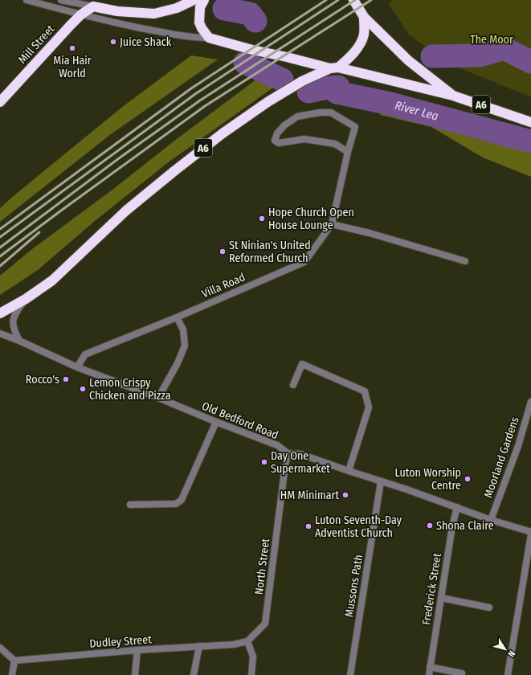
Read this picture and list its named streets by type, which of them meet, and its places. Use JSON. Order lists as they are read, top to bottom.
{
  "streets": {
    "highway": ["Mill Street", "A6"],
    "street": [
      "Villa Road",
      "Old Bedford Road",
      "Moorland Gardens",
      "North Street",
      "Mussons Path",
      "Frederick Street",
      "Dudley Street"
    ]
  },
  "crossings": [
    ["Villa Road", "Old Bedford Road"],
    ["Old Bedford Road", "Moorland Gardens"],
    ["Old Bedford Road", "North Street"],
    ["Old Bedford Road", "Mussons Path"],
    ["Old Bedford Road", "Frederick Street"],
    ["North Street", "Dudley Street"]
  ],
  "water": ["River Lea"],
  "parks": ["The Moor"],
  "places": [
    "Juice Shack",
    "Mia Hair World",
    "Hope Church Open House Lounge",
    "St Ninian's United Reformed Church",
    "Rocco's",
    "Lemon Crispy Chicken and Pizza",
    "Day One Supermarket",
    "Luton Worship Centre",
    "HM Minimart",
    "Shona Claire",
    "Luton Seventh-Day Adventist Church"
  ],
  "north": "bottom right"
}
